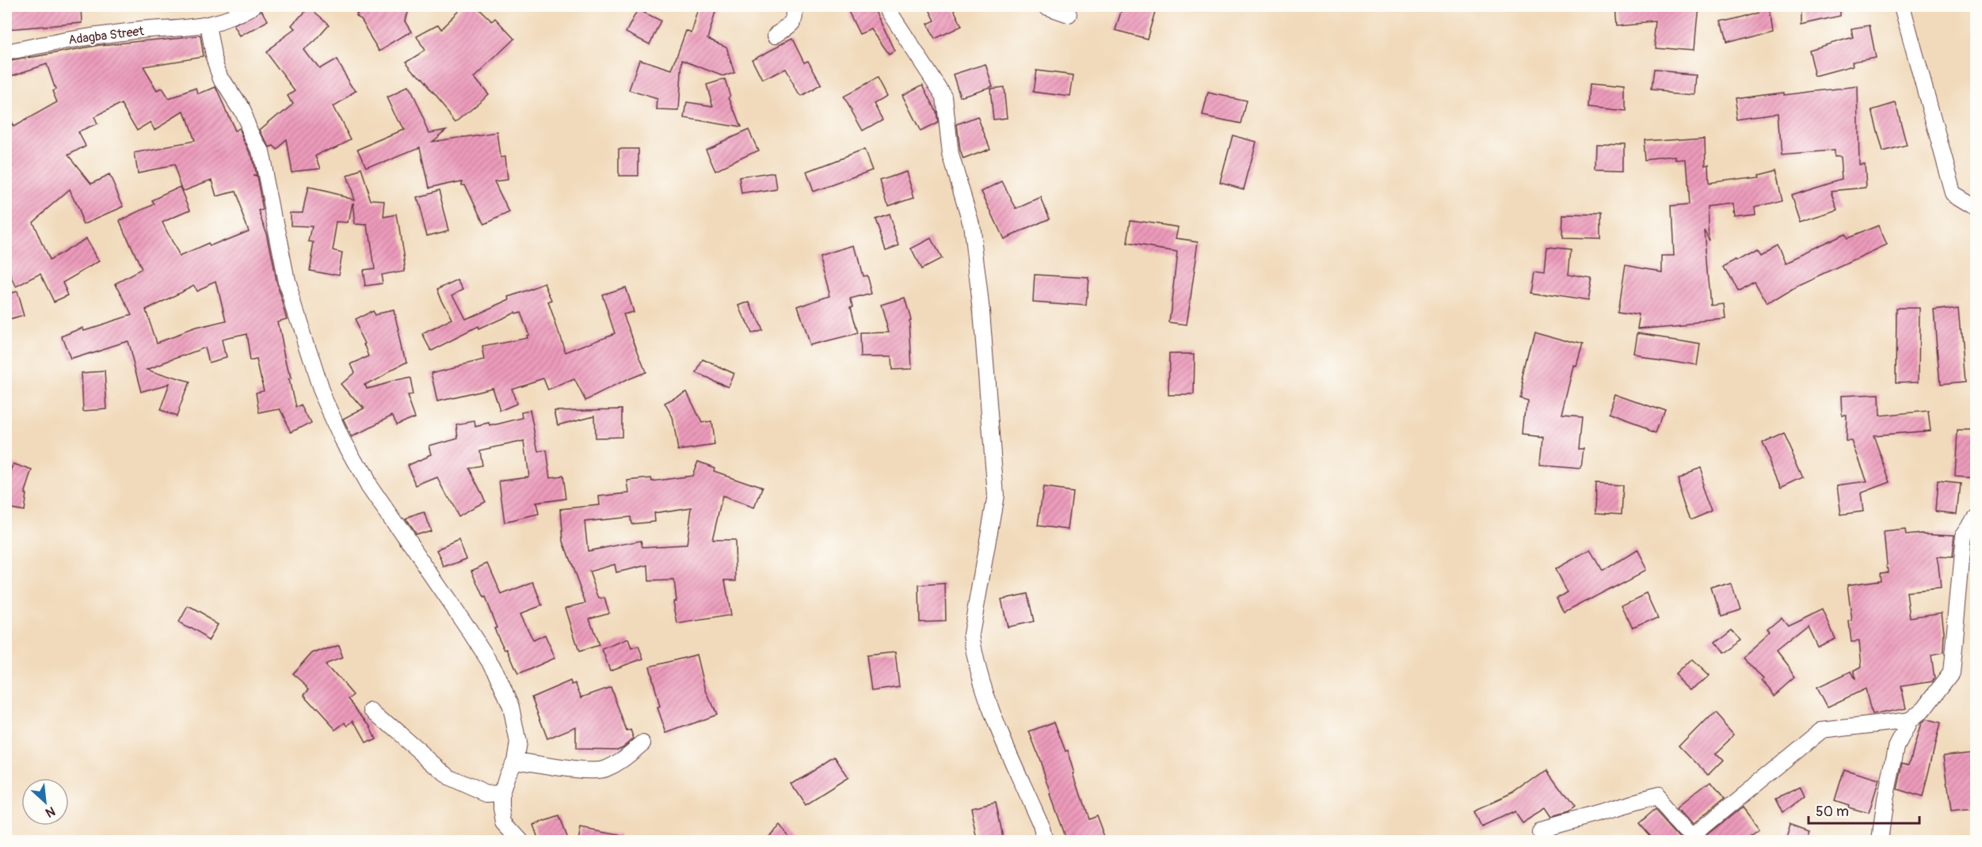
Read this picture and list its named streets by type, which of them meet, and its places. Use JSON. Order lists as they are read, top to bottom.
{
  "streets": {
    "street": ["Adagba Street"]
  },
  "scale_bar": "50 m",
  "north": "bottom right"
}
